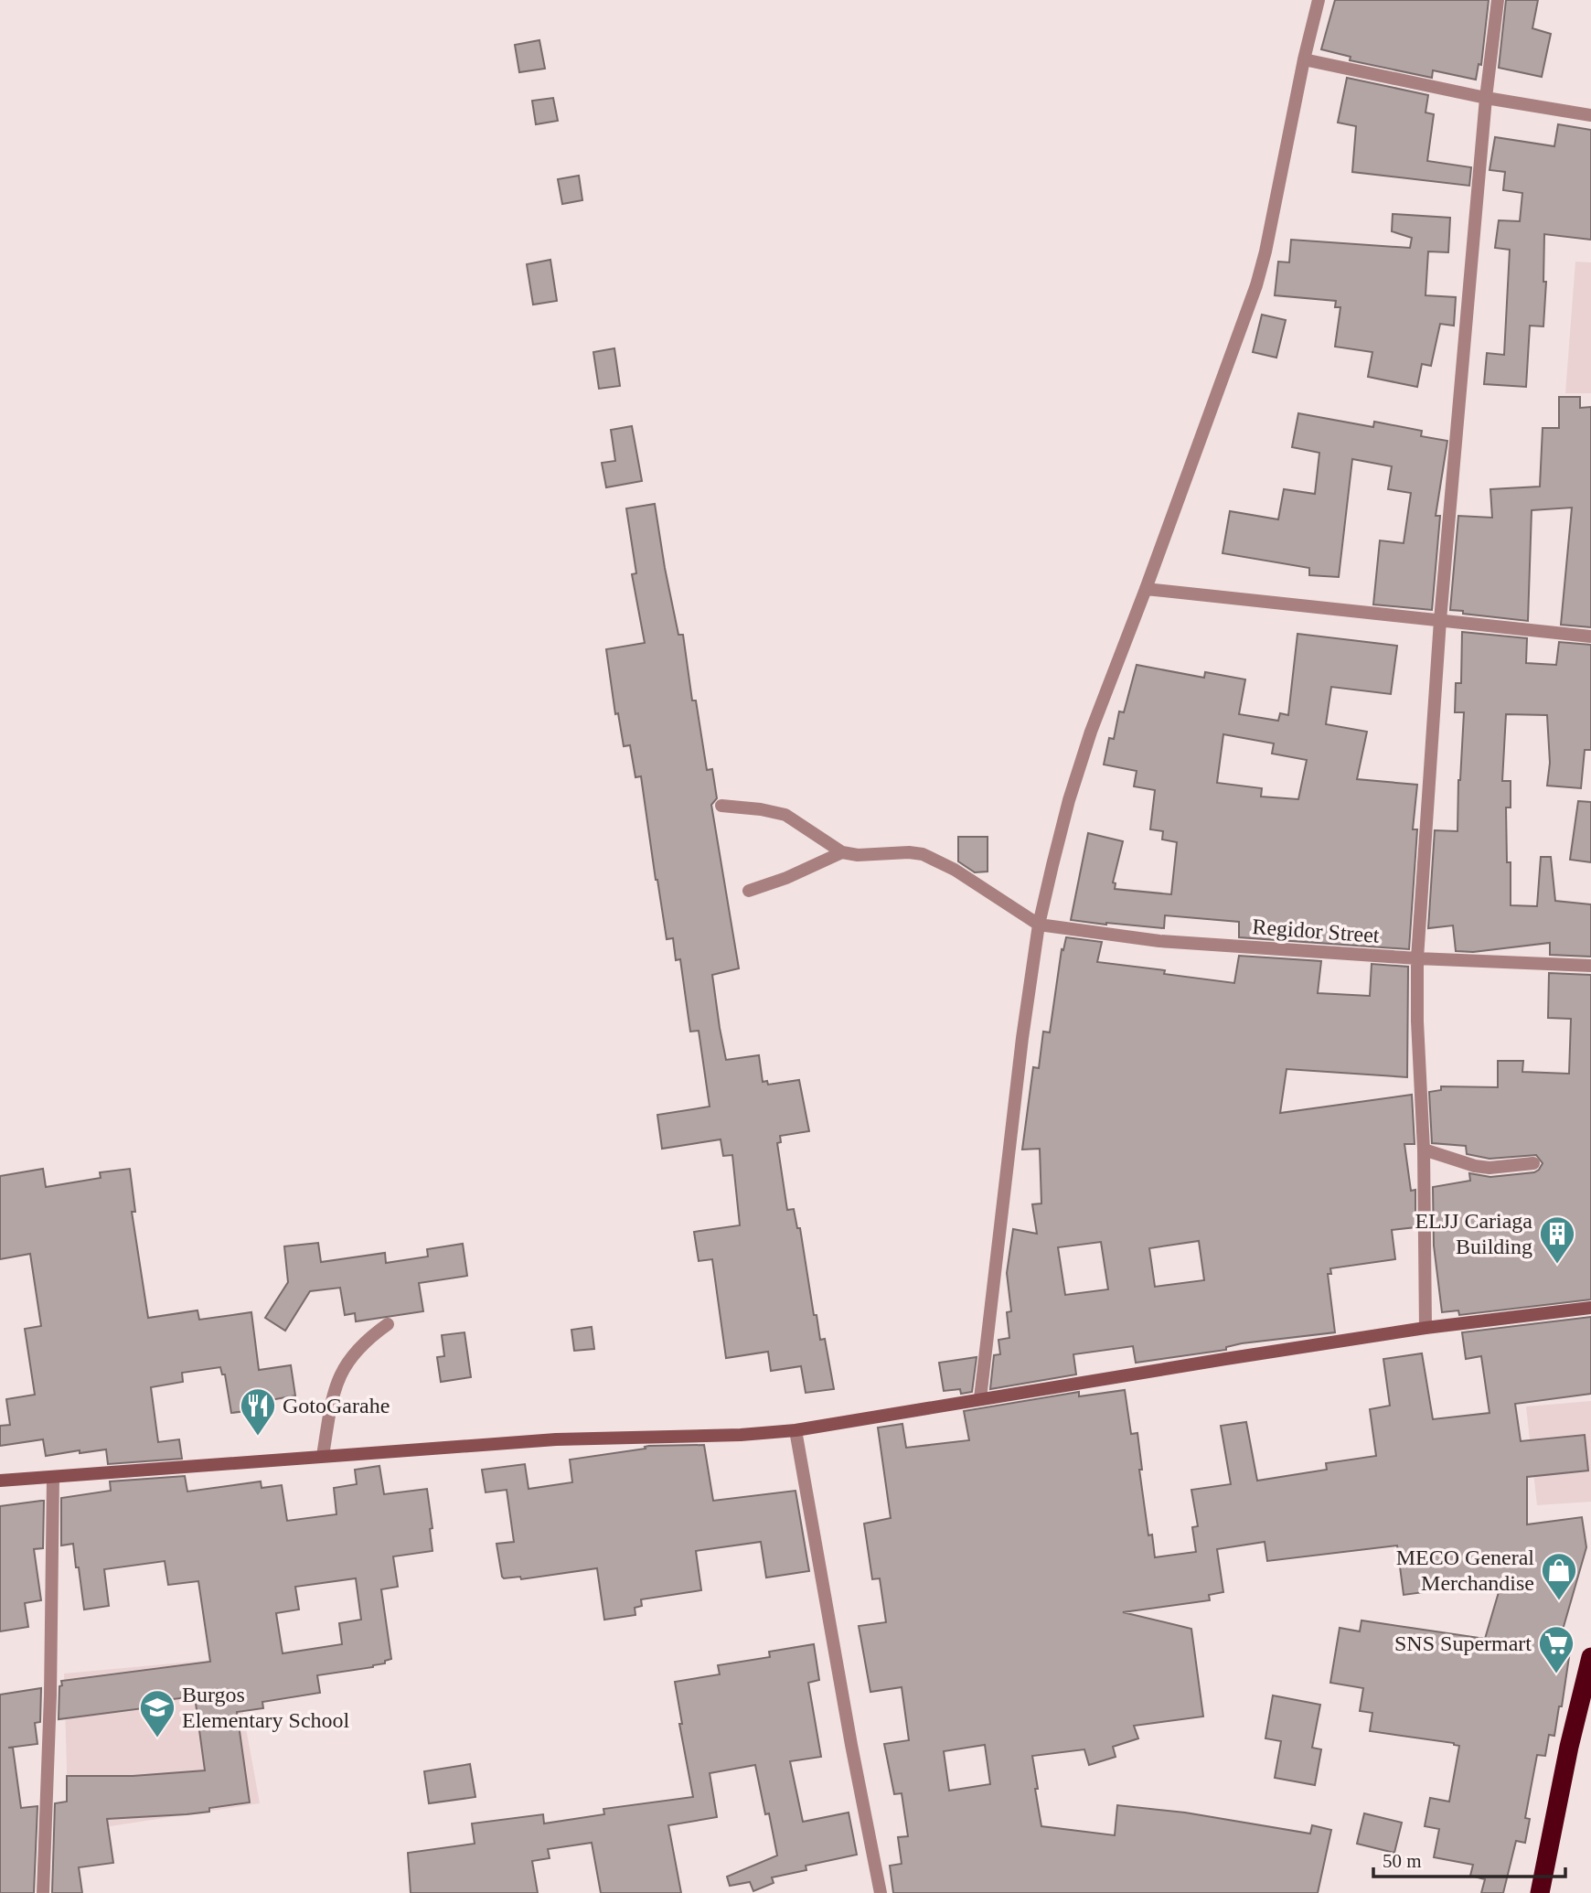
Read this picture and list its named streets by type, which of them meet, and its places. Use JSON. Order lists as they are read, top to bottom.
{
  "streets": {
    "street": ["Regidor Street"]
  },
  "places": {
    "building": ["ELJJ Cariaga Building"],
    "restaurant": ["GotoGarahe"],
    "shop": ["MECO General Merchandise"],
    "supermarket": ["SNS Supermart"],
    "school or university": ["Burgos Elementary School"]
  },
  "scale_bar": "50 m"
}
